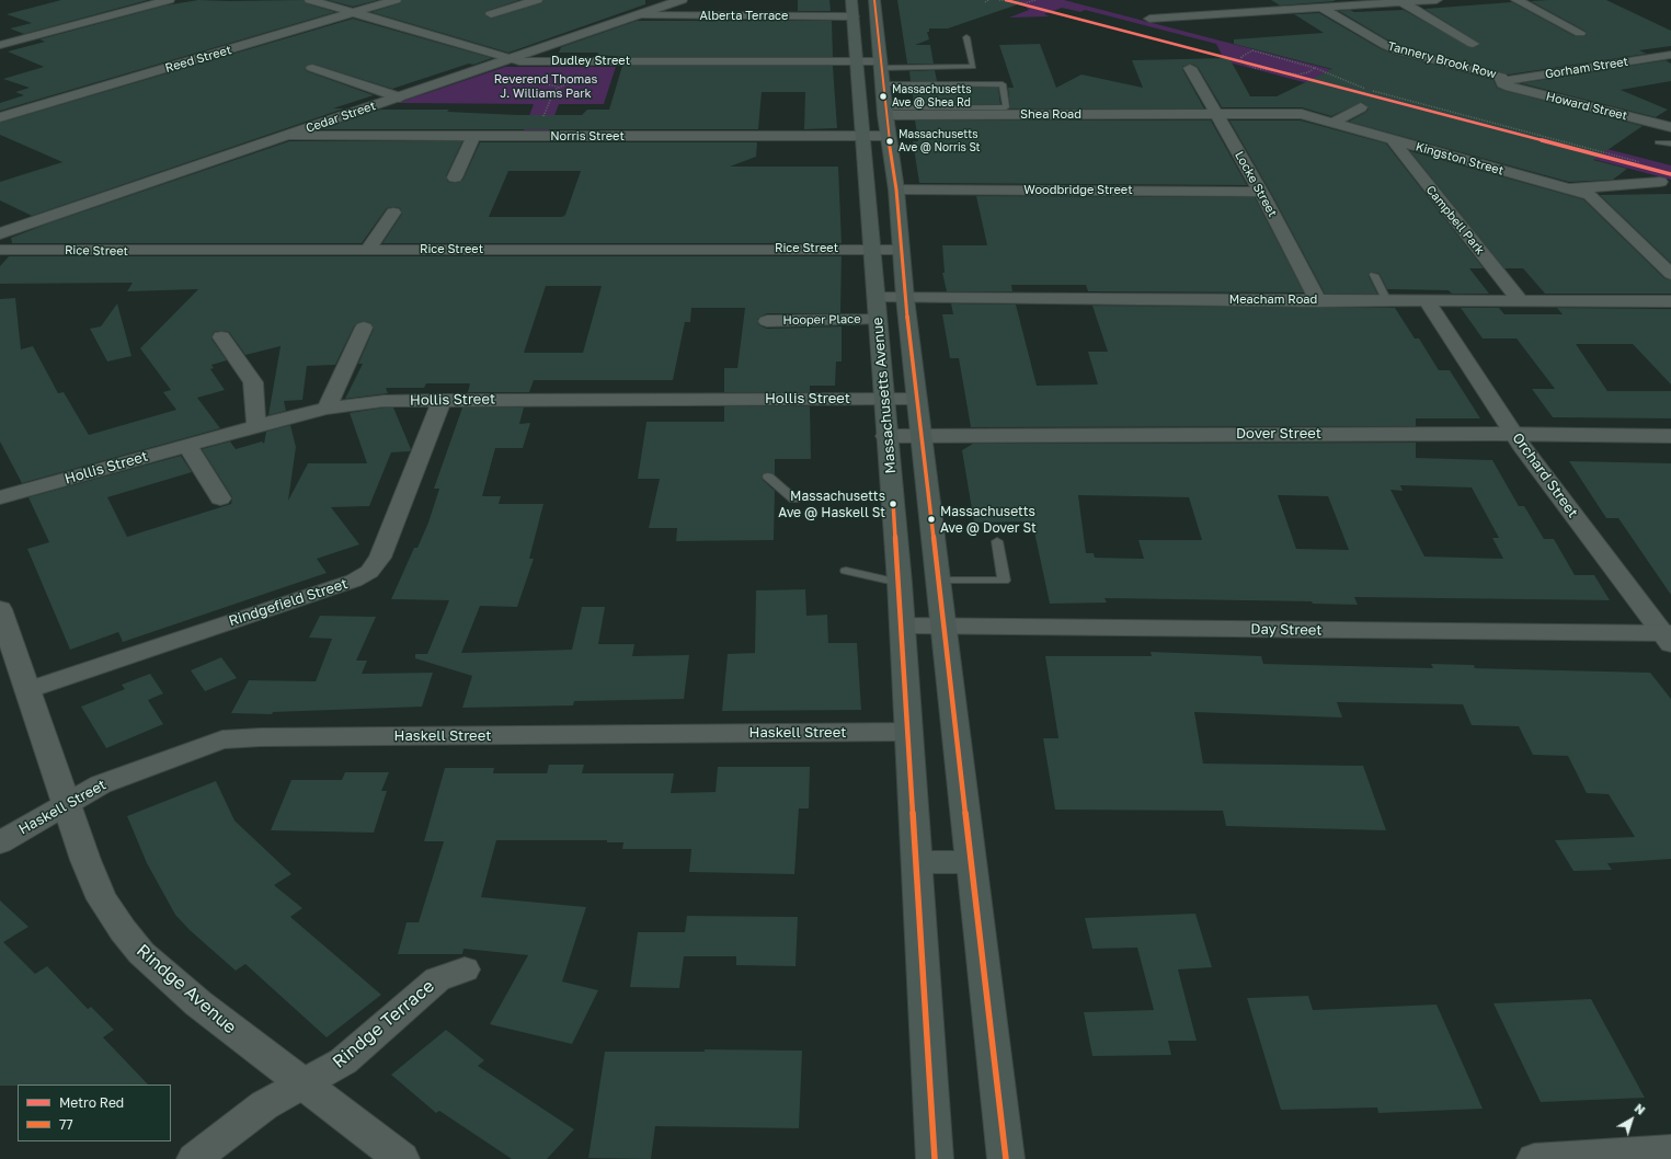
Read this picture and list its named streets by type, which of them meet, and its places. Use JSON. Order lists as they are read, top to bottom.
{
  "streets": {
    "main road": ["Massachusetts Avenue"],
    "street": [
      "Alberta Terrace",
      "Reed Street",
      "Tannery Brook Row",
      "Dudley Street",
      "Gorham Street",
      "Howard Street",
      "Shea Road",
      "Cedar Street",
      "Norris Street",
      "Kingston Street",
      "Locke Street",
      "Woodbridge Street",
      "Campbell Park",
      "Rice Street",
      "Meacham Road",
      "Hooper Place",
      "Hollis Street",
      "Dover Street",
      "Orchard Street",
      "Rindgefield Street",
      "Day Street",
      "Haskell Street",
      "Rindge Avenue",
      "Rindge Terrace"
    ]
  },
  "crossings": [
    ["Alberta Terrace", "Cedar Street"],
    ["Alberta Terrace", "Massachusetts Avenue"],
    ["Reed Street", "Dudley Street"],
    ["Tannery Brook Row", "Gorham Street"],
    ["Tannery Brook Row", "Howard Street"],
    ["Dudley Street", "Cedar Street"],
    ["Dudley Street", "Massachusetts Avenue"],
    ["Gorham Street", "Howard Street"],
    ["Shea Road", "Kingston Street"],
    ["Shea Road", "Locke Street"],
    ["Shea Road", "Massachusetts Avenue"],
    ["Cedar Street", "Norris Street"],
    ["Norris Street", "Massachusetts Avenue"],
    ["Kingston Street", "Locke Street"],
    ["Kingston Street", "Campbell Park"],
    ["Locke Street", "Woodbridge Street"],
    ["Locke Street", "Meacham Road"],
    ["Woodbridge Street", "Massachusetts Avenue"],
    ["Campbell Park", "Meacham Road"],
    ["Rice Street", "Massachusetts Avenue"],
    ["Meacham Road", "Massachusetts Avenue"],
    ["Meacham Road", "Orchard Street"],
    ["Hooper Place", "Massachusetts Avenue"],
    ["Massachusetts Avenue", "Hollis Street"],
    ["Massachusetts Avenue", "Dover Street"],
    ["Massachusetts Avenue", "Day Street"],
    ["Massachusetts Avenue", "Haskell Street"],
    ["Hollis Street", "Rindgefield Street"],
    ["Dover Street", "Orchard Street"],
    ["Orchard Street", "Day Street"],
    ["Rindgefield Street", "Rindge Avenue"],
    ["Haskell Street", "Rindge Avenue"],
    ["Rindge Avenue", "Rindge Terrace"]
  ],
  "parks": ["Reverend Thomas J. Williams Park"],
  "places": [
    "Massachusetts Ave @ Shea Rd",
    "Massachusetts Ave @ Norris St",
    "Massachusetts Ave @ Haskell St",
    "Massachusetts Ave @ Dover St"
  ],
  "lines": ["metro line Red", "transit line 77"],
  "legend": ["Metro Red", "77"],
  "north": "top right"
}
